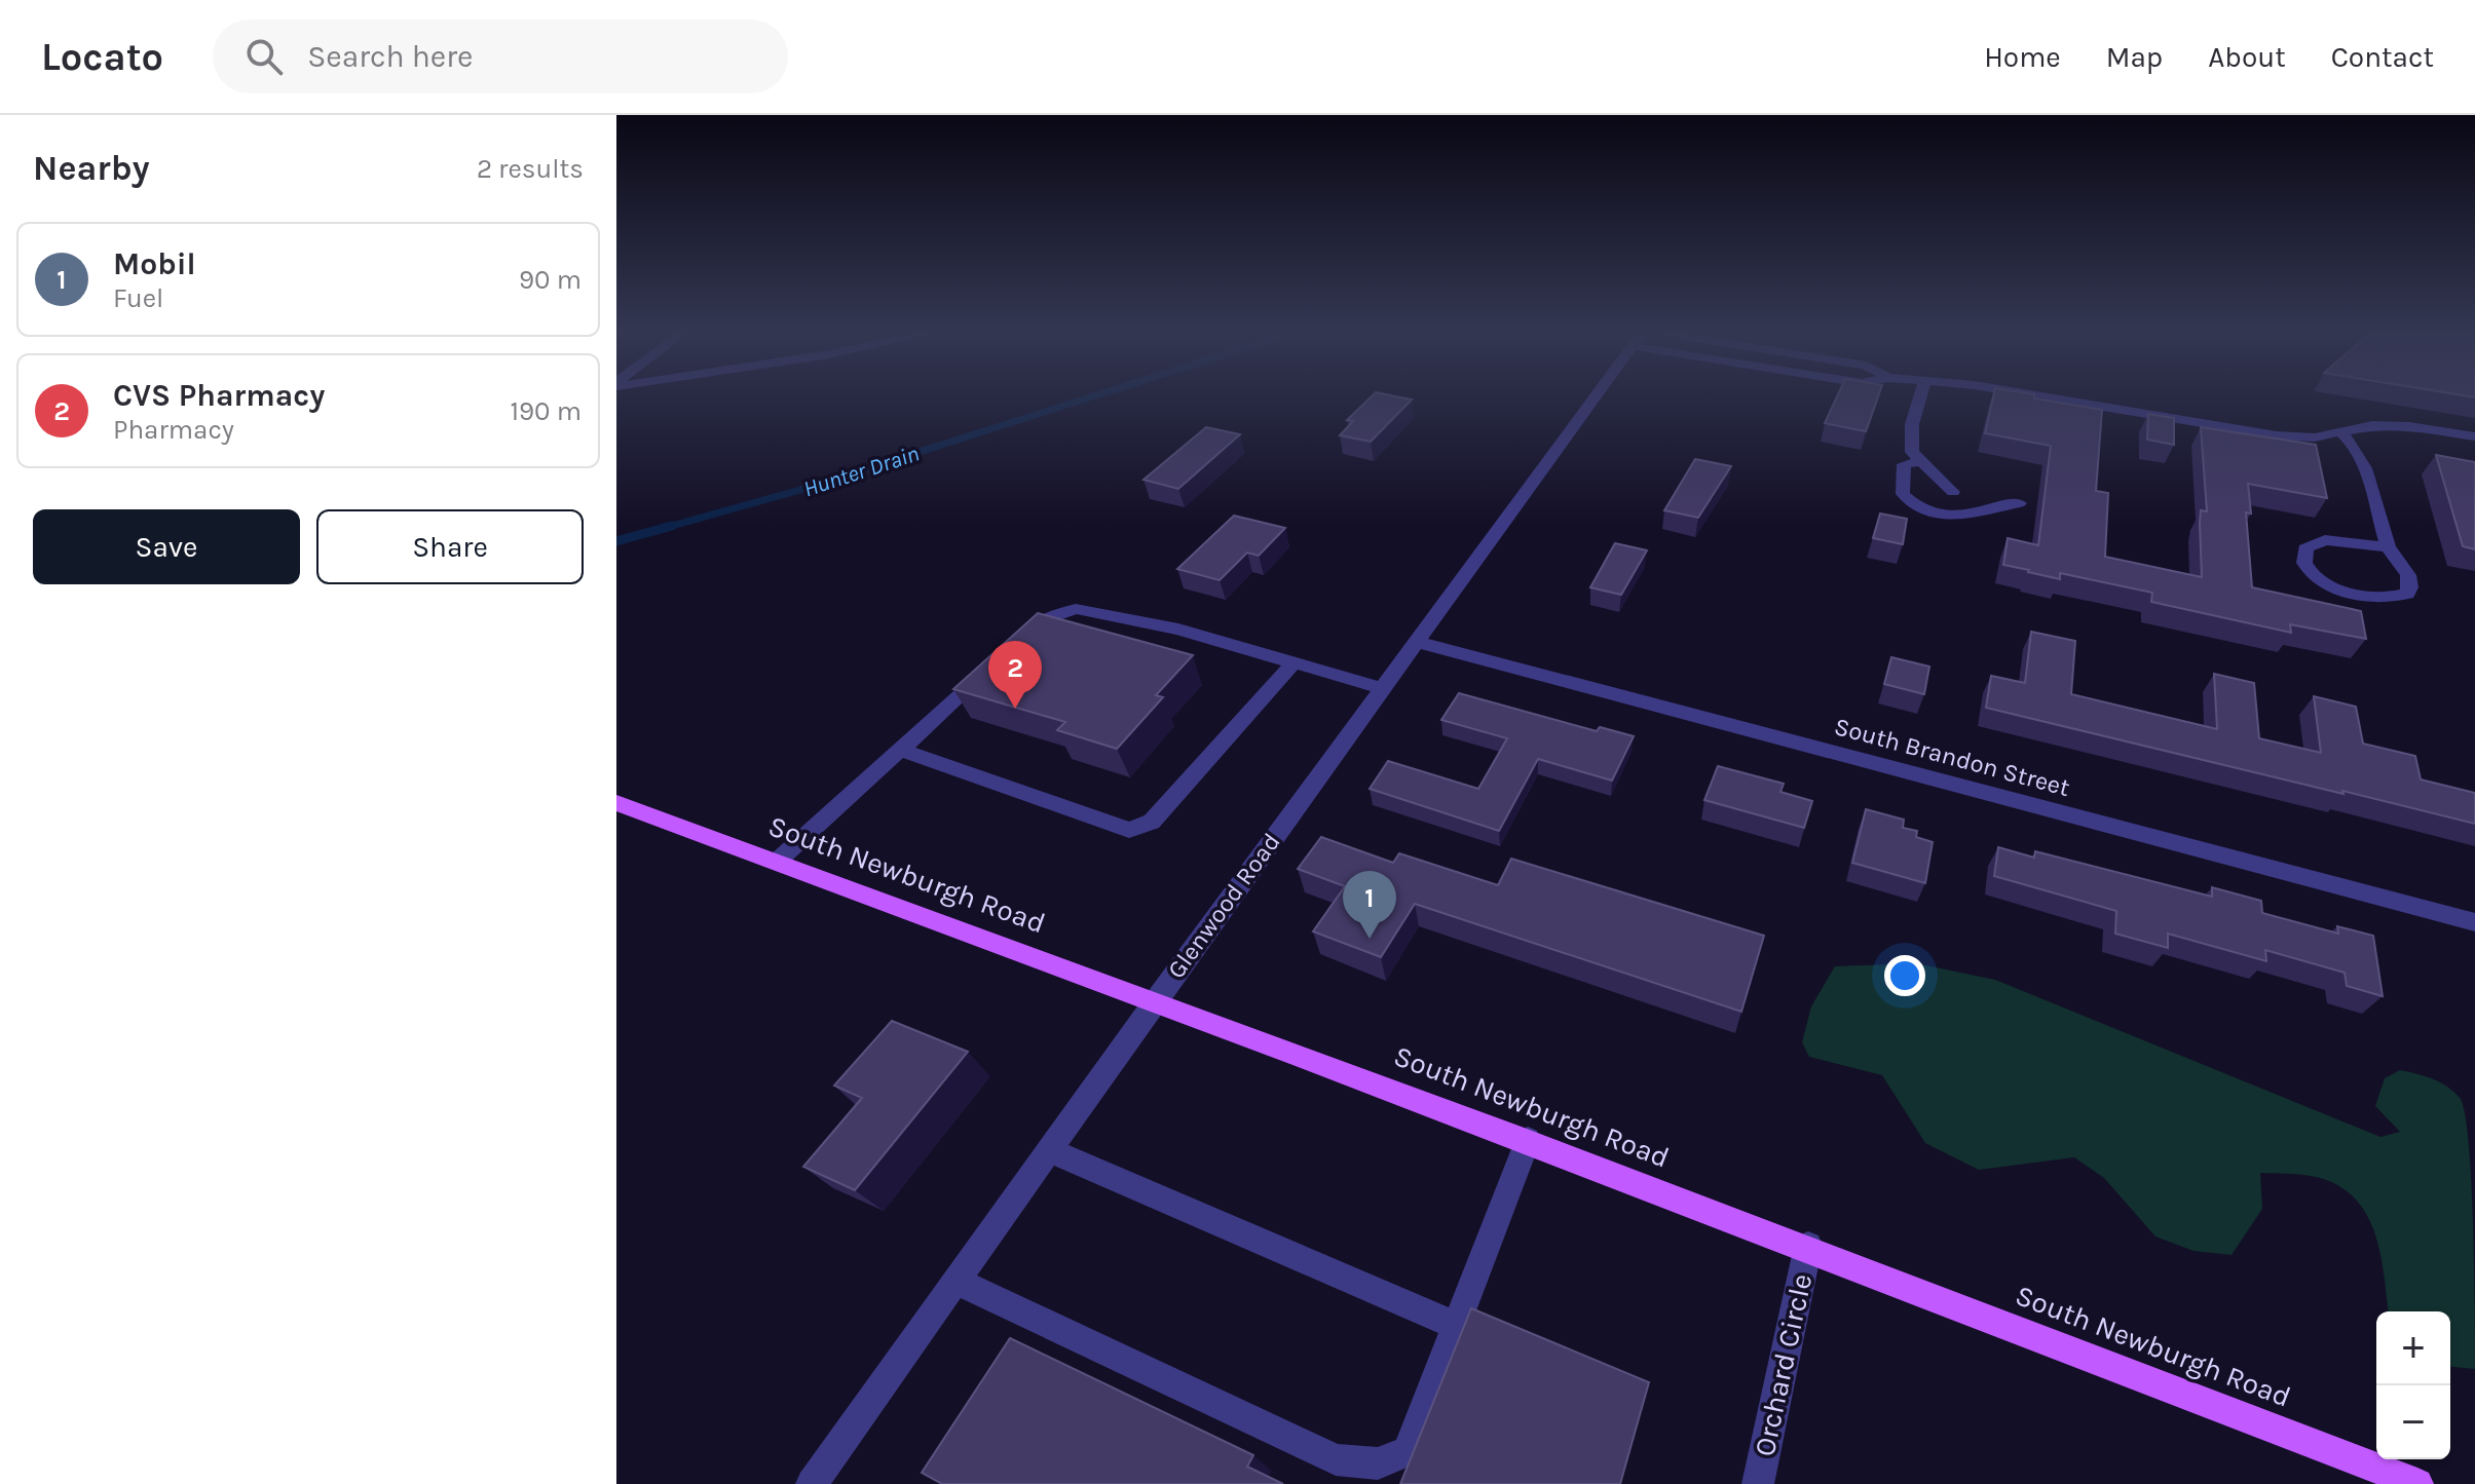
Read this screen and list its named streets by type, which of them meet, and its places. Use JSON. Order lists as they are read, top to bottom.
{
  "streets": {
    "main road": ["South Newburgh Road"],
    "street": ["South Brandon Street", "Glenwood Road", "Orchard Circle"]
  },
  "crossings": [
    ["South Brandon Street", "Glenwood Road"],
    ["South Newburgh Road", "Glenwood Road"],
    ["South Newburgh Road", "Orchard Circle"]
  ],
  "water": ["Hunter Drain"],
  "page": {
    "header": "Locato",
    "search": "Search here",
    "nav": [
      "Home",
      "Map",
      "About",
      "Contact"
    ],
    "heading": ["Nearby", "2 results"],
    "list": [
      {
        "mark": "1",
        "name": "Mobil",
        "note": "Fuel",
        "value": "90 m"
      },
      {
        "mark": "2",
        "name": "CVS Pharmacy",
        "note": "Pharmacy",
        "value": "190 m"
      }
    ],
    "buttons": ["Save", "Share"],
    "pins": ["2", "1"],
    "map_buttons": ["+", "−"]
  }
}
